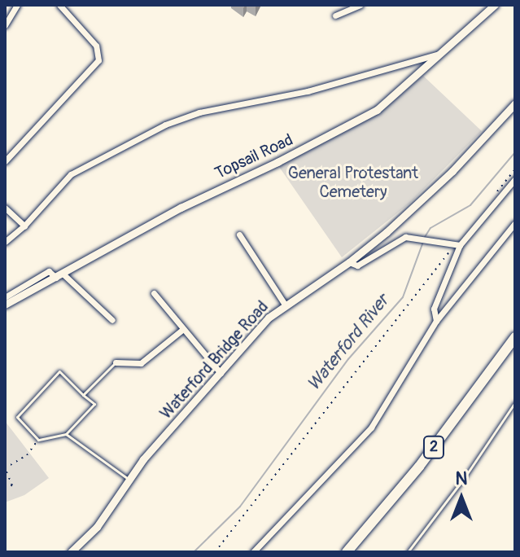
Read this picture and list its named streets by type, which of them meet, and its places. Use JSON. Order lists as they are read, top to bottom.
{
  "streets": {
    "highway": ["2"],
    "main road": ["Topsail Road", "Waterford Bridge Road"]
  },
  "water": ["Waterford River"],
  "parks": ["General Protestant Cemetery"],
  "north": "top"
}
